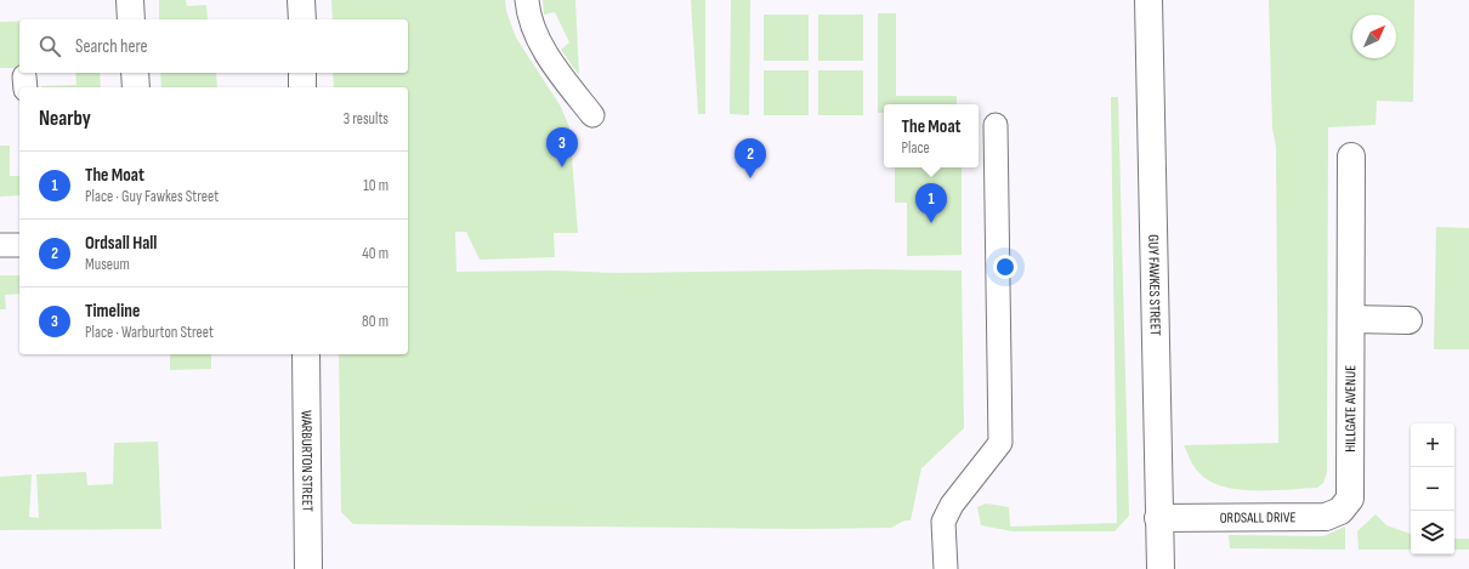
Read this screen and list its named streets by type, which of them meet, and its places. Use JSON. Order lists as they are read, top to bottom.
{
  "streets": {
    "street": [
      "GUY FAWKES STREET",
      "HILLGATE AVENUE",
      "WARBURTON STREET",
      "ORDSALL DRIVE"
    ]
  },
  "crossings": [
    ["GUY FAWKES STREET", "ORDSALL DRIVE"],
    ["HILLGATE AVENUE", "ORDSALL DRIVE"]
  ],
  "north": "top right",
  "page": {
    "search": "Search here",
    "heading": ["Nearby", "3 results"],
    "popup": ["The Moat", "Place"],
    "pins": ["3", "2", "1"],
    "list": [
      {
        "mark": "1",
        "name": "The Moat",
        "note": "Place · Guy Fawkes Street",
        "value": "10 m"
      },
      {
        "mark": "2",
        "name": "Ordsall Hall",
        "note": "Museum",
        "value": "40 m"
      },
      {
        "mark": "3",
        "name": "Timeline",
        "note": "Place · Warburton Street",
        "value": "80 m"
      }
    ],
    "map_buttons": ["+", "−"]
  }
}
